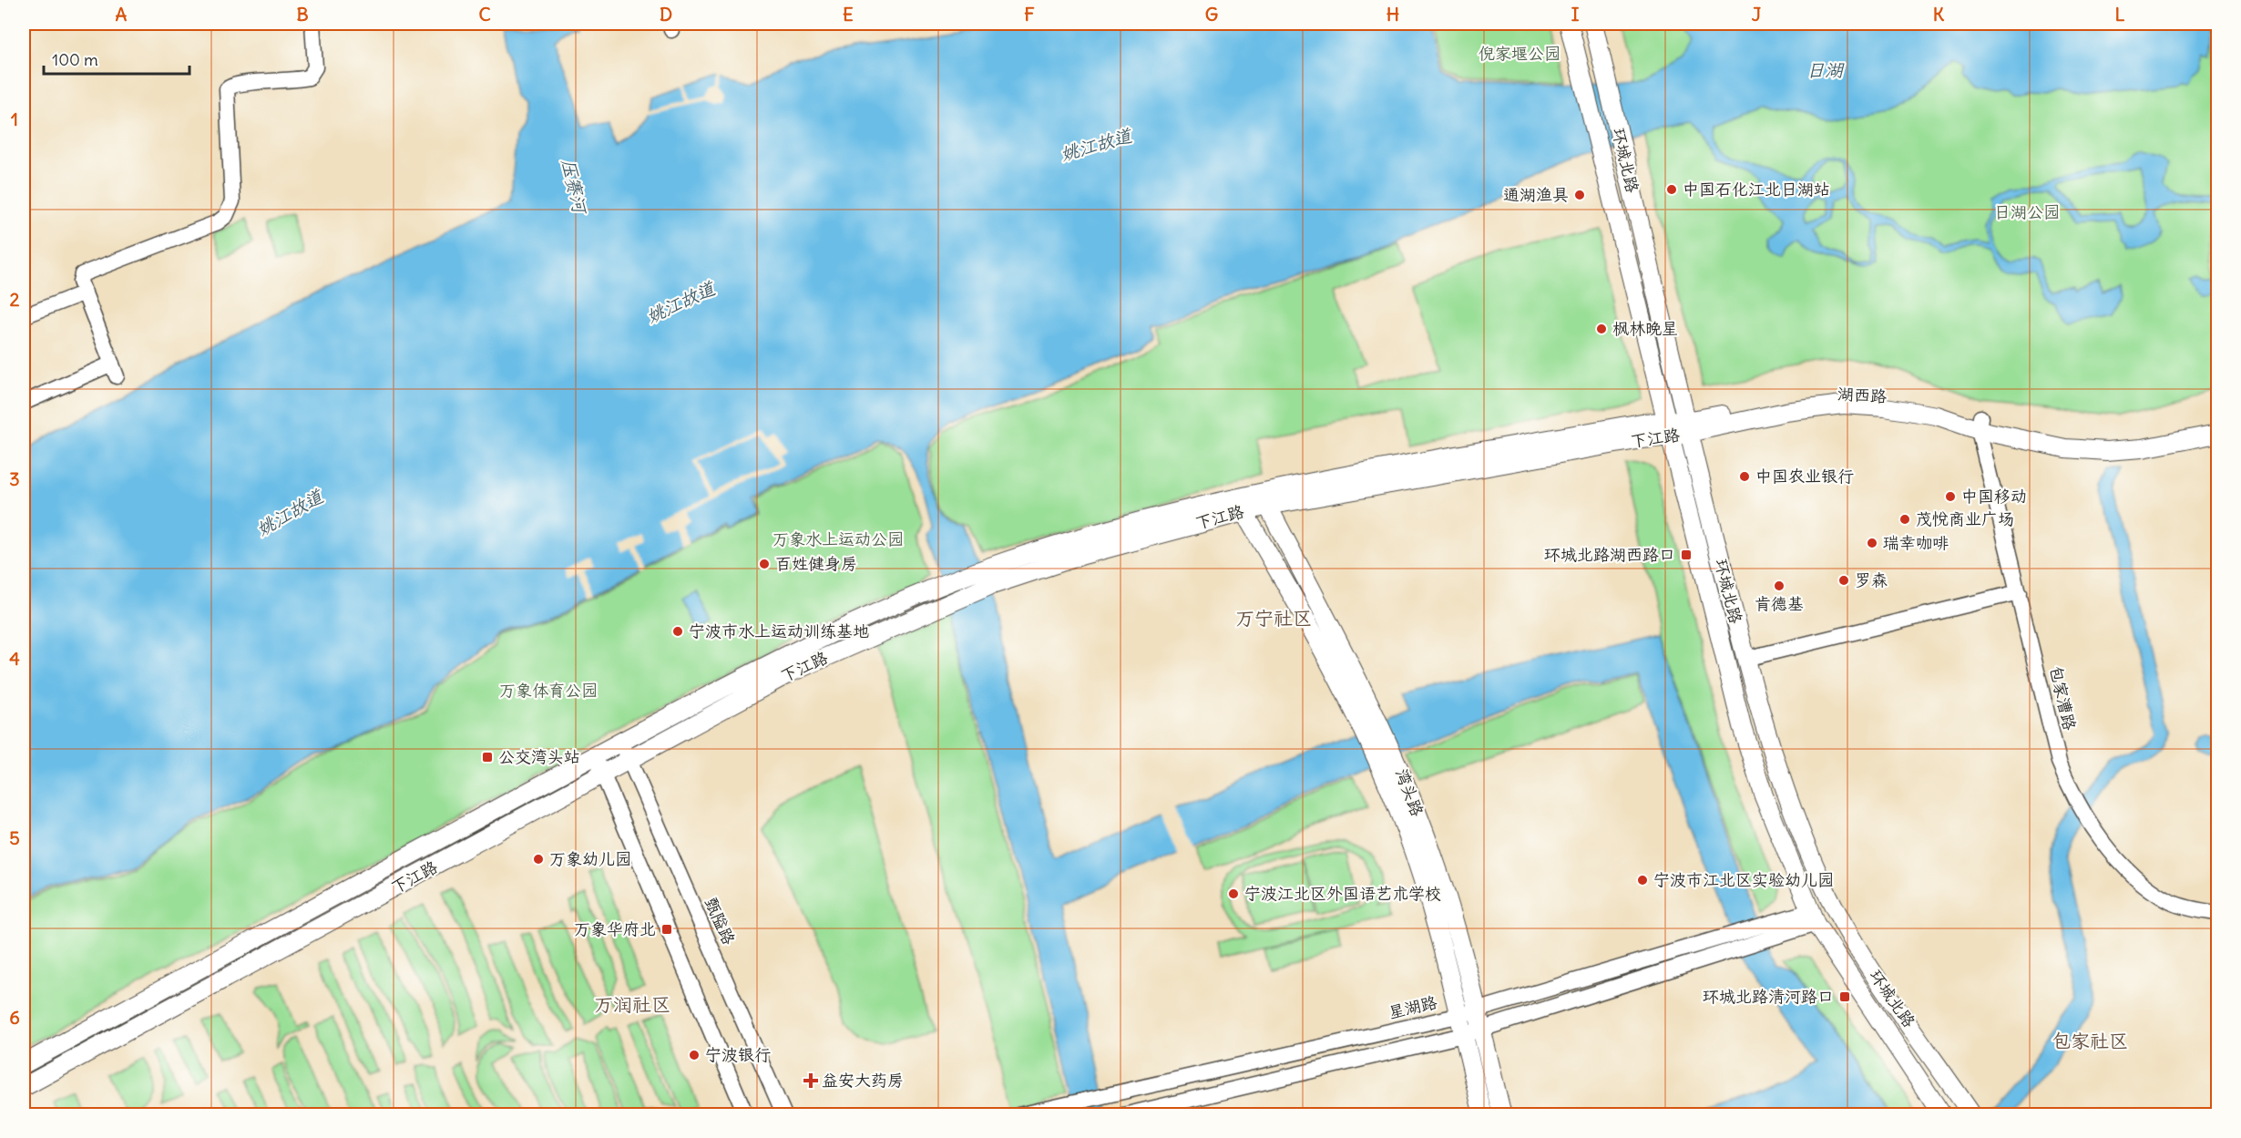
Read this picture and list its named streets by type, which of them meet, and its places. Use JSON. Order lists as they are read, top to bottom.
{
  "streets": {
    "main road": [
      "环城北路",
      "湖西路",
      "下江路",
      "湾头路"
    ],
    "street": ["包家漕路", "甄隘路", "星湖路"]
  },
  "crossings": [
    ["环城北路", "湖西路"],
    ["环城北路", "下江路"],
    ["环城北路", "星湖路"],
    ["湖西路", "下江路"],
    ["湖西路", "包家漕路"],
    ["下江路", "湾头路"],
    ["下江路", "甄隘路"],
    ["湾头路", "星湖路"]
  ],
  "districts": ["万宁社区", "万润社区", "包家社区"],
  "water": ["日湖", "姚江故道", "压赛河"],
  "parks": [
    "倪家堰公园",
    "日湖公园",
    "万象水上运动公园",
    "万象体育公园"
  ],
  "places": {
    "other": [
      "中国石化江北日湖站",
      "通湖渔具",
      "枫林晚星",
      "中国农业银行",
      "中国移动",
      "茂悦商业广场",
      "瑞幸咖啡",
      "百姓健身房",
      "罗森",
      "肯德基",
      "宁波市水上运动训练基地",
      "万象幼儿园",
      "宁波市江北区实验幼儿园",
      "宁波江北区外国语艺术学校",
      "宁波银行"
    ],
    "transit": [
      "环城北路湖西路口",
      "公交湾头站",
      "万象华府北",
      "环城北路清河路口"
    ],
    "health": ["益安大药房"]
  },
  "scale_bar": "100 m",
  "grid": {
    "columns": [
      "A",
      "B",
      "C",
      "D",
      "E",
      "F",
      "G",
      "H",
      "I",
      "J",
      "K",
      "L"
    ],
    "rows": [
      "1",
      "2",
      "3",
      "4",
      "5",
      "6"
    ]
  }
}
